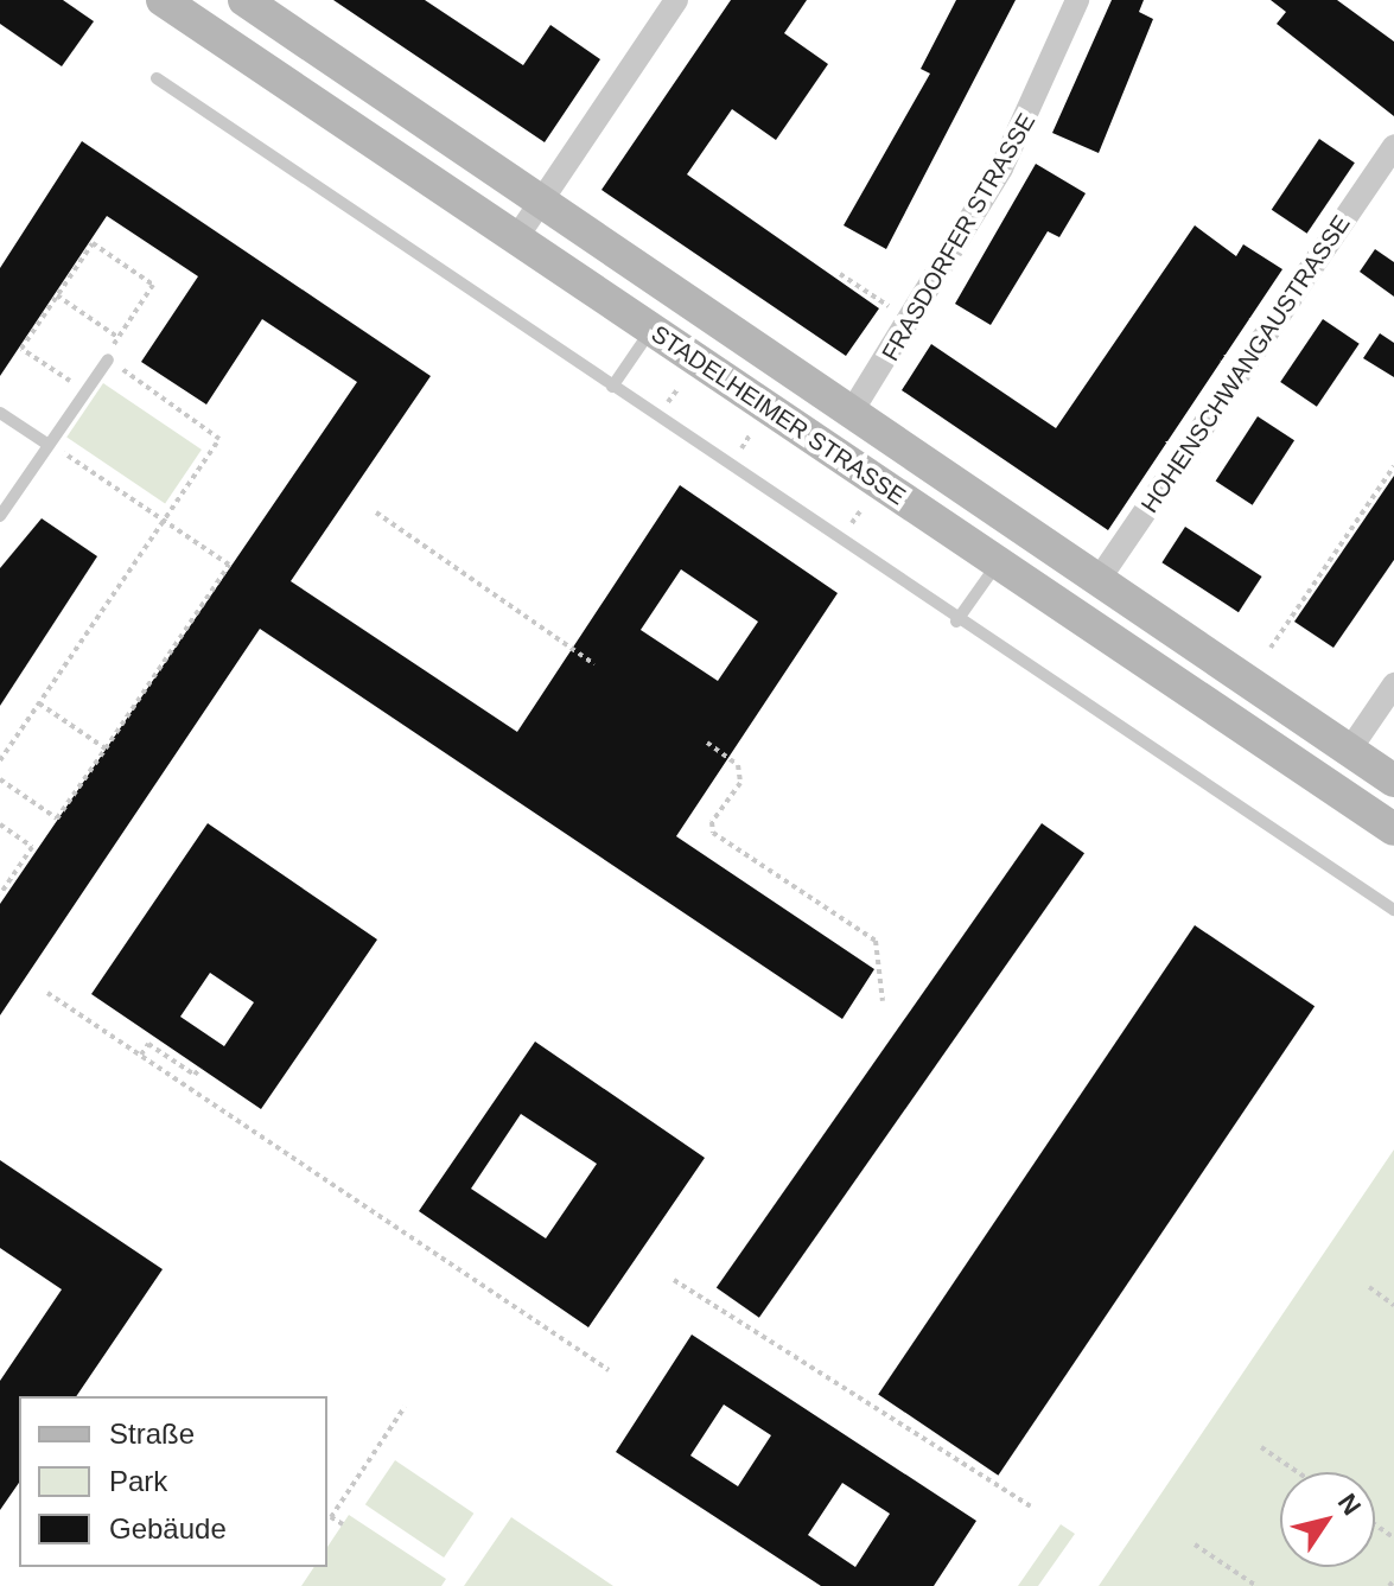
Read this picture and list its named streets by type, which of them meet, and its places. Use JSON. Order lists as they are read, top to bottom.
{
  "streets": {
    "main road": ["STADELHEIMER STRASSE"],
    "street": ["FRASDORFER STRASSE", "HOHENSCHWANGAUSTRASSE"]
  },
  "crossings": [
    ["FRASDORFER STRASSE", "STADELHEIMER STRASSE"],
    ["HOHENSCHWANGAUSTRASSE", "STADELHEIMER STRASSE"]
  ],
  "legend": ["Straße", "Park", "Gebäude"],
  "north": "top right"
}
